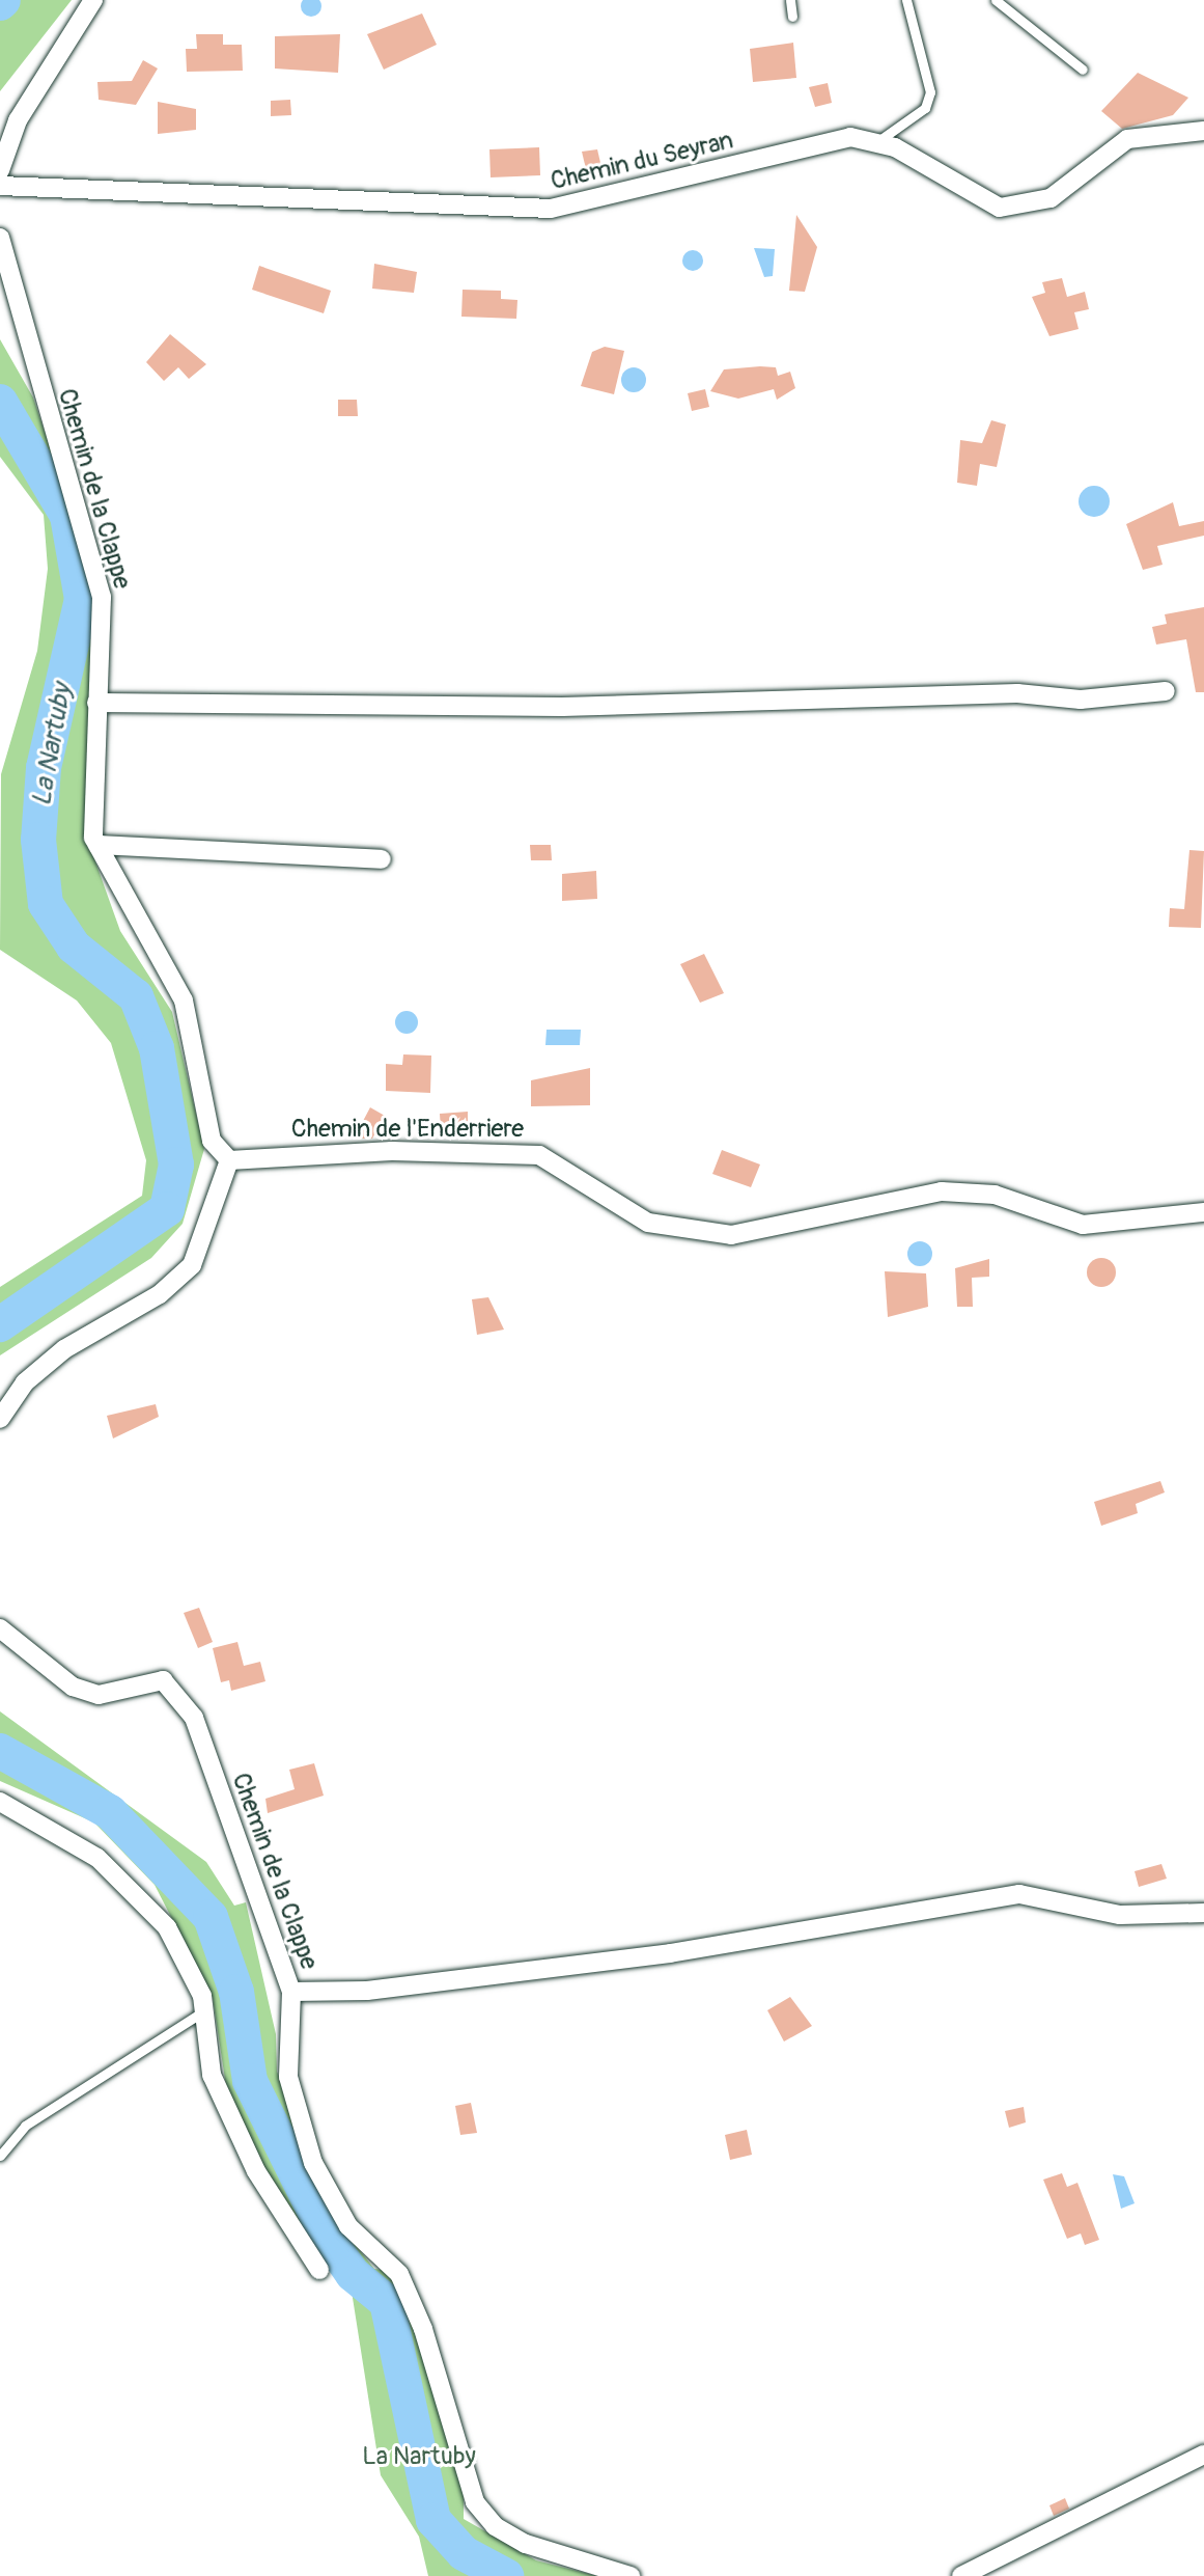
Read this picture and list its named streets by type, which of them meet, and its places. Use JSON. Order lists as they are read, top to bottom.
{
  "streets": {
    "street": ["Chemin du Seyran", "Chemin de la Clappe", "Chemin de l'Enderriere"]
  },
  "crossings": [
    ["Chemin de la Clappe", "Chemin de l'Enderriere"]
  ],
  "water": ["La Nartuby"],
  "parks": ["La Nartuby"]
}
